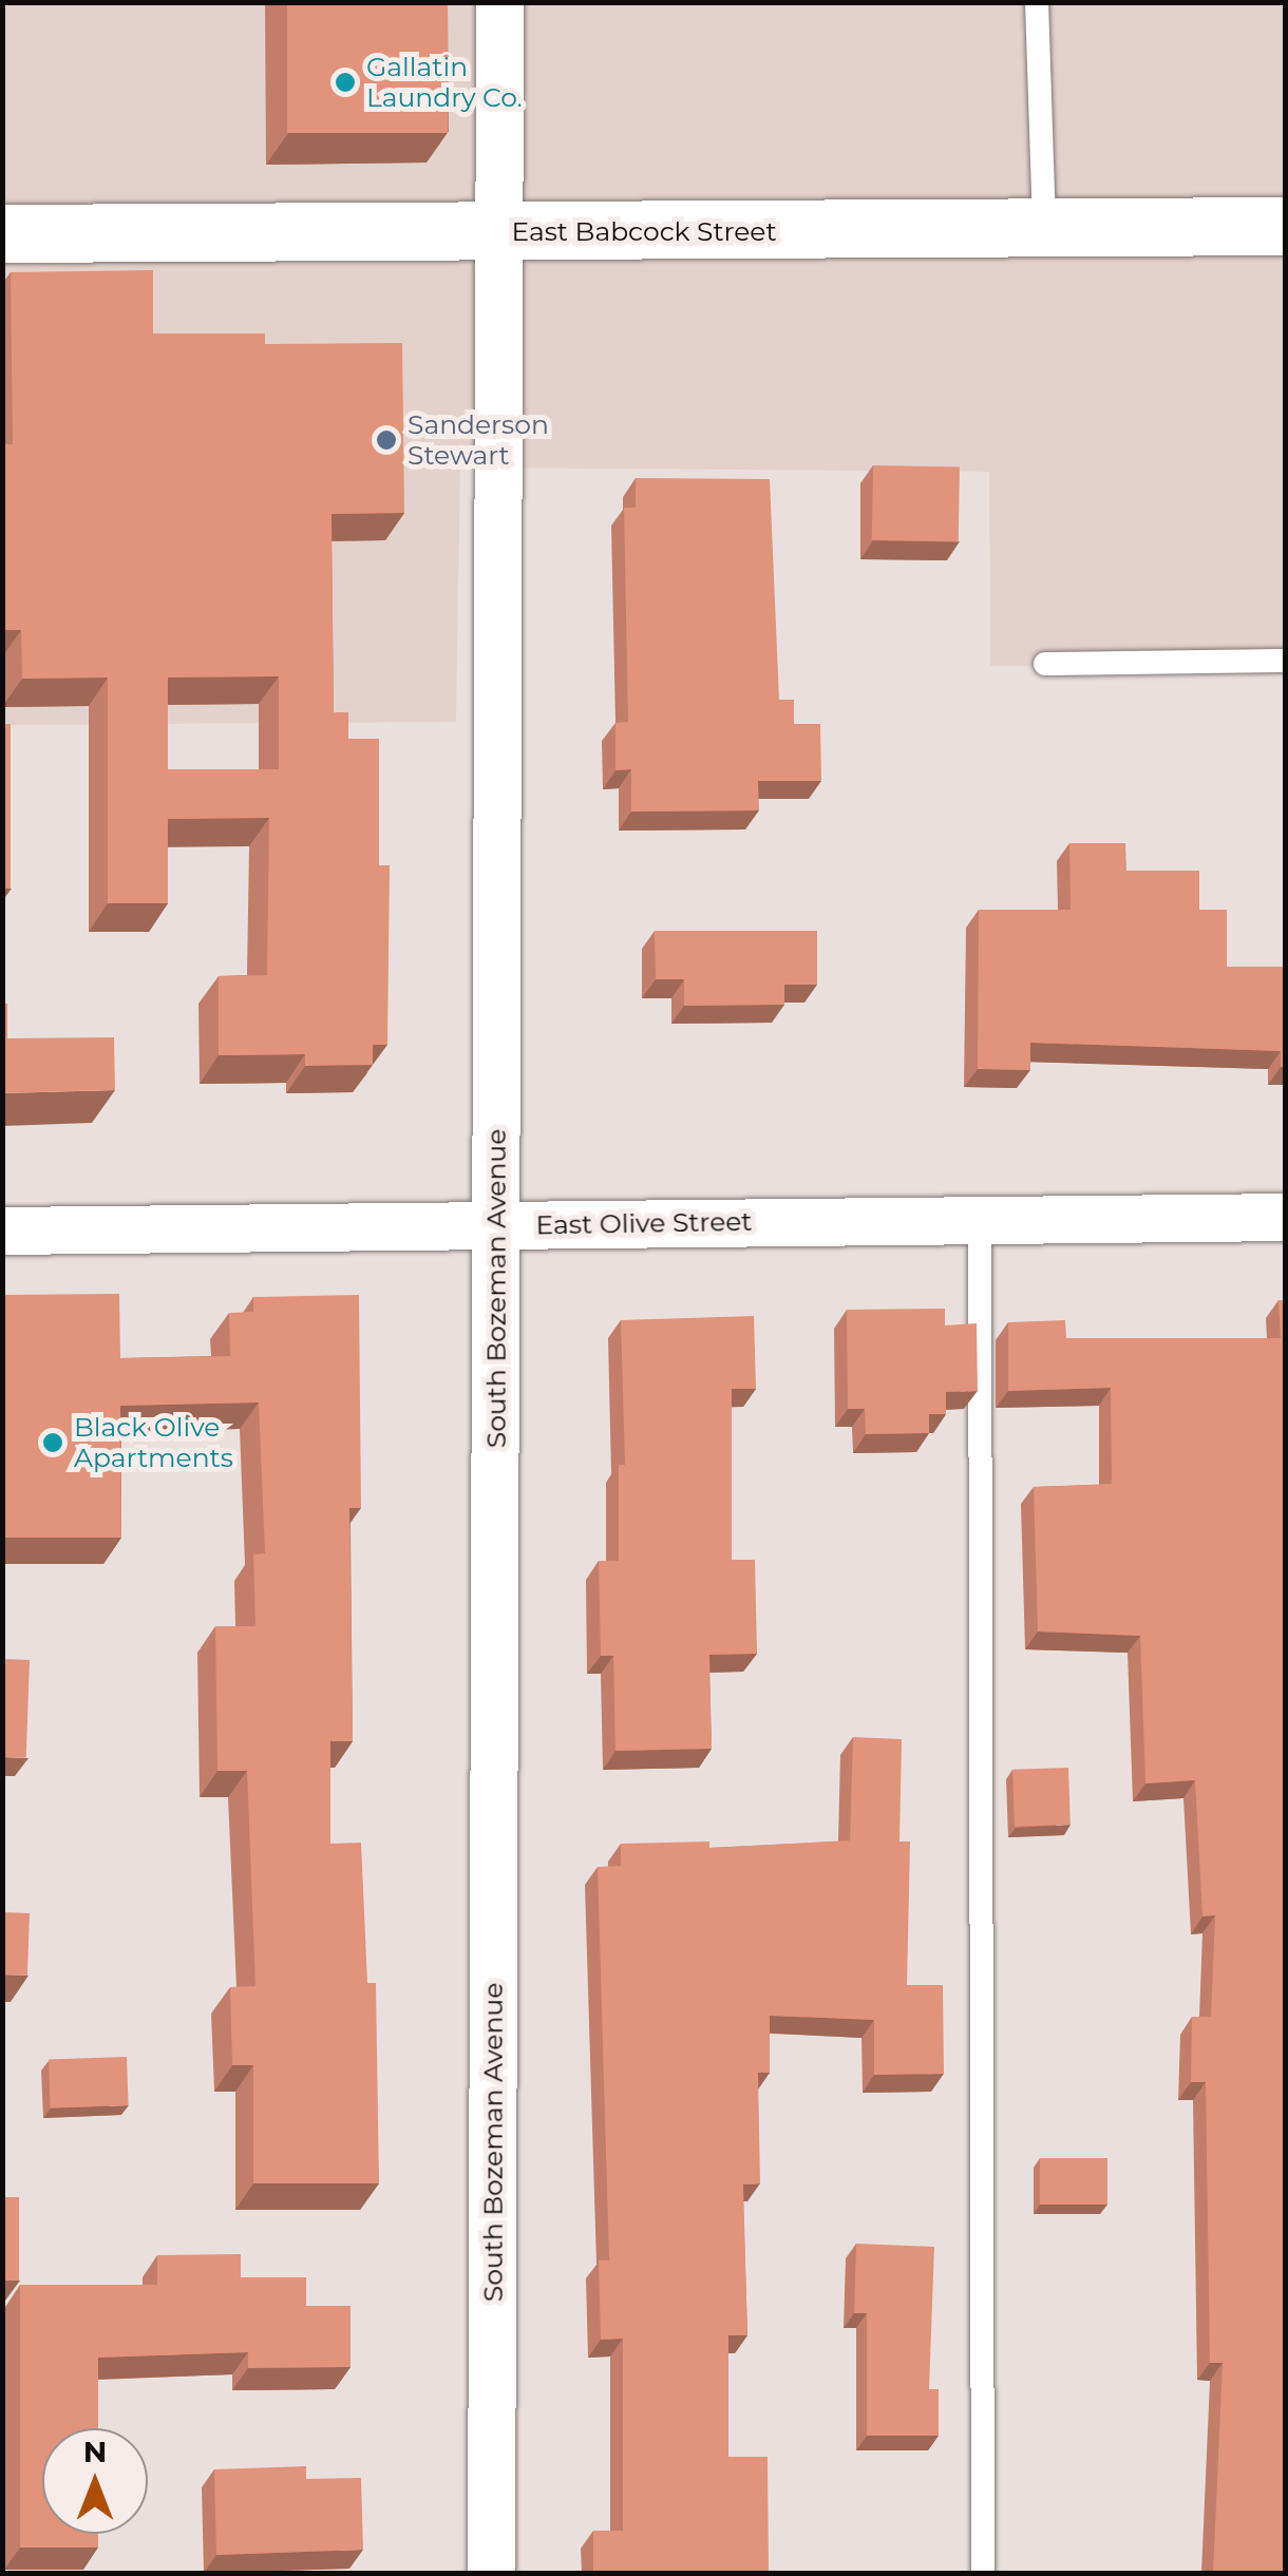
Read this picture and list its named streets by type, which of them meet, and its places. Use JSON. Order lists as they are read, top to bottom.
{
  "streets": {
    "street": ["East Babcock Street", "East Olive Street", "South Bozeman Avenue"]
  },
  "crossings": [
    ["East Babcock Street", "South Bozeman Avenue"],
    ["East Olive Street", "South Bozeman Avenue"]
  ],
  "places": ["Gallatin Laundry Co.", "Sanderson Stewart", "Black Olive Apartments"],
  "north": "top"
}
